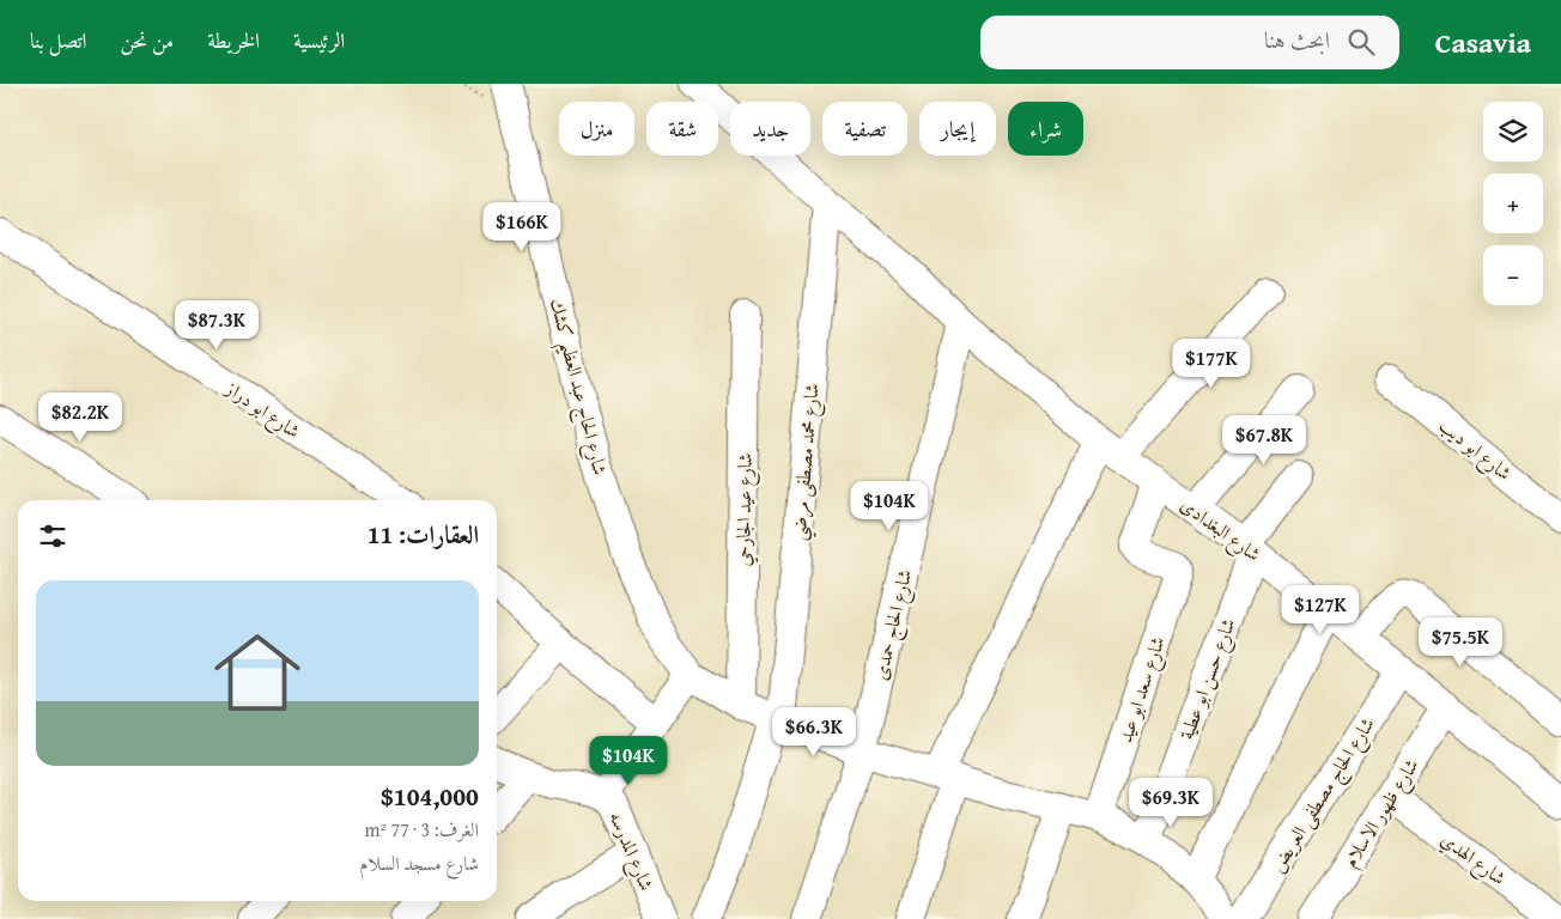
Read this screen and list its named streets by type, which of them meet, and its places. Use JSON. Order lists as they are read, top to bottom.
{
  "streets": {
    "street": [
      "شارع الحاج عبد العظيم كشك",
      "شارع ابو دراز",
      "شارع ابو ديب",
      "شارع محمد مصطفى مرضي",
      "شارع عيد الجارحي",
      "شارع البغدادى",
      "شارع الحاج حمدى",
      "شارع حسن ابو عطية",
      "شارع سعد ابو عيد",
      "شارع الحاج مصطفى العريض",
      "شارع ظهور الاسلام",
      "شارع المدرسه",
      "شارع الهدي"
    ]
  },
  "crossings": [
    ["شارع محمد مصطفى مرضي", "شارع البغدادى"],
    ["شارع البغدادى", "شارع الحاج حمدى"],
    ["شارع البغدادى", "شارع حسن ابو عطية"],
    ["شارع البغدادى", "شارع سعد ابو عيد"],
    ["شارع البغدادى", "شارع الحاج مصطفى العريض"],
    ["شارع البغدادى", "شارع ظهور الاسلام"],
    ["شارع ظهور الاسلام", "شارع الهدي"]
  ],
  "page": {
    "header": "Casavia",
    "search": "ابحث هنا",
    "nav": [
      "الرئيسية",
      "الخريطة",
      "من نحن",
      "اتصل بنا"
    ],
    "map_buttons": ["+", "−"],
    "chip": [
      "شراء",
      "إيجار",
      "تصفية",
      "جديد",
      "شقة",
      "منزل"
    ],
    "price": [
      "$166K",
      "$87.3K",
      "$177K",
      "$82.2K",
      "$67.8K",
      "$104K",
      "$127K",
      "$75.5K",
      "$66.3K",
      "$104K",
      "$69.3K"
    ],
    "heading": "العقارات: 11",
    "list": [
      {
        "name": "$104,000",
        "note": "الغرف: 3 · 77 m² · شارع مسجد السلام"
      }
    ]
  }
}
